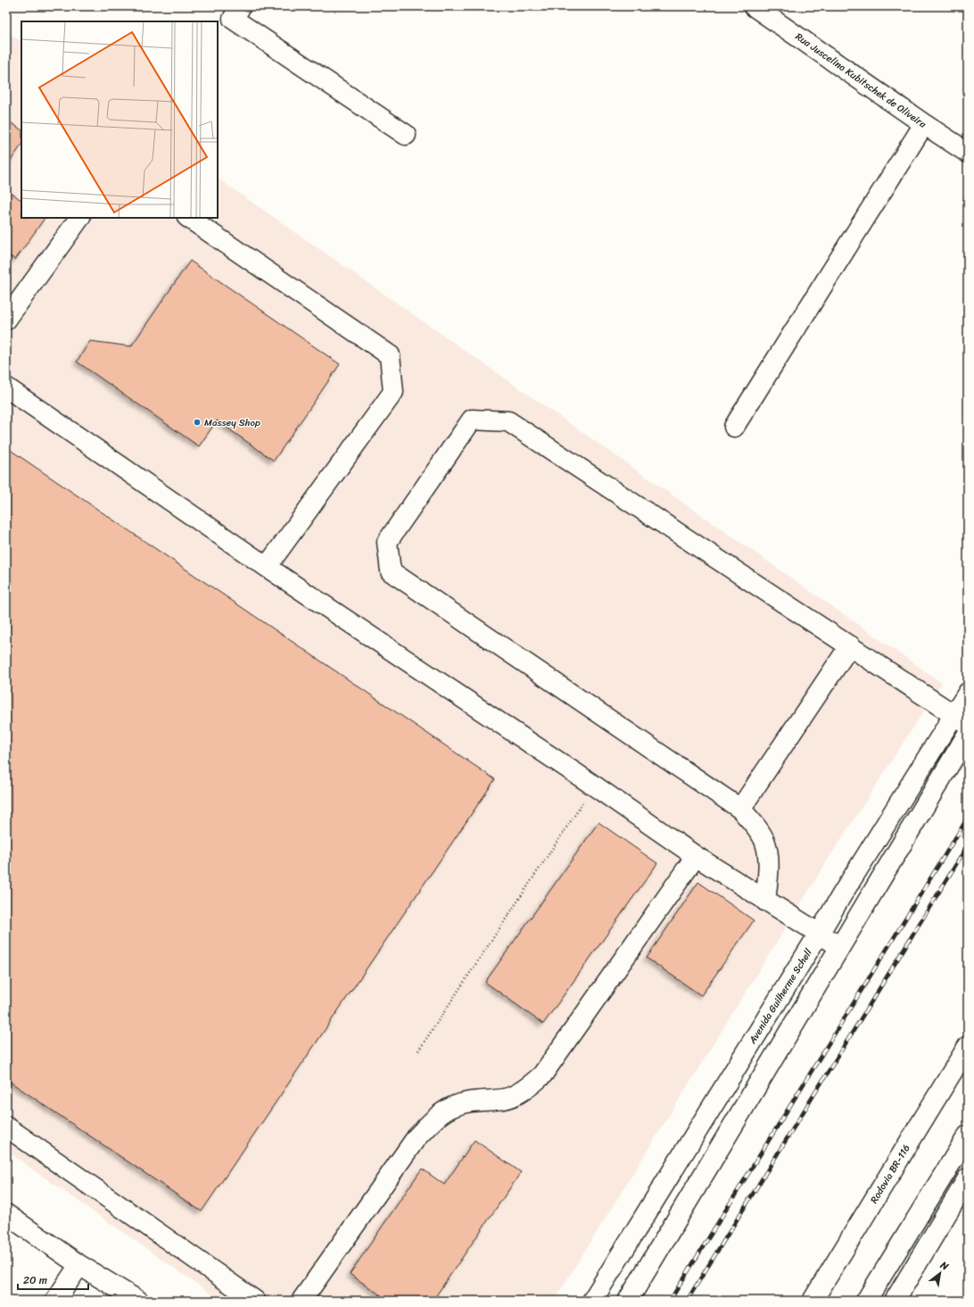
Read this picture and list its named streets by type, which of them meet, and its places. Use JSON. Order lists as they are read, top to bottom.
{
  "streets": {
    "main road": ["Rua Juscelino Kubitschek de Oliveira", "Avenida Guilherme Schell", "Rodovia BR-116"]
  },
  "places": ["Massey Shop"],
  "scale_bar": "20 m",
  "north": "top right"
}
